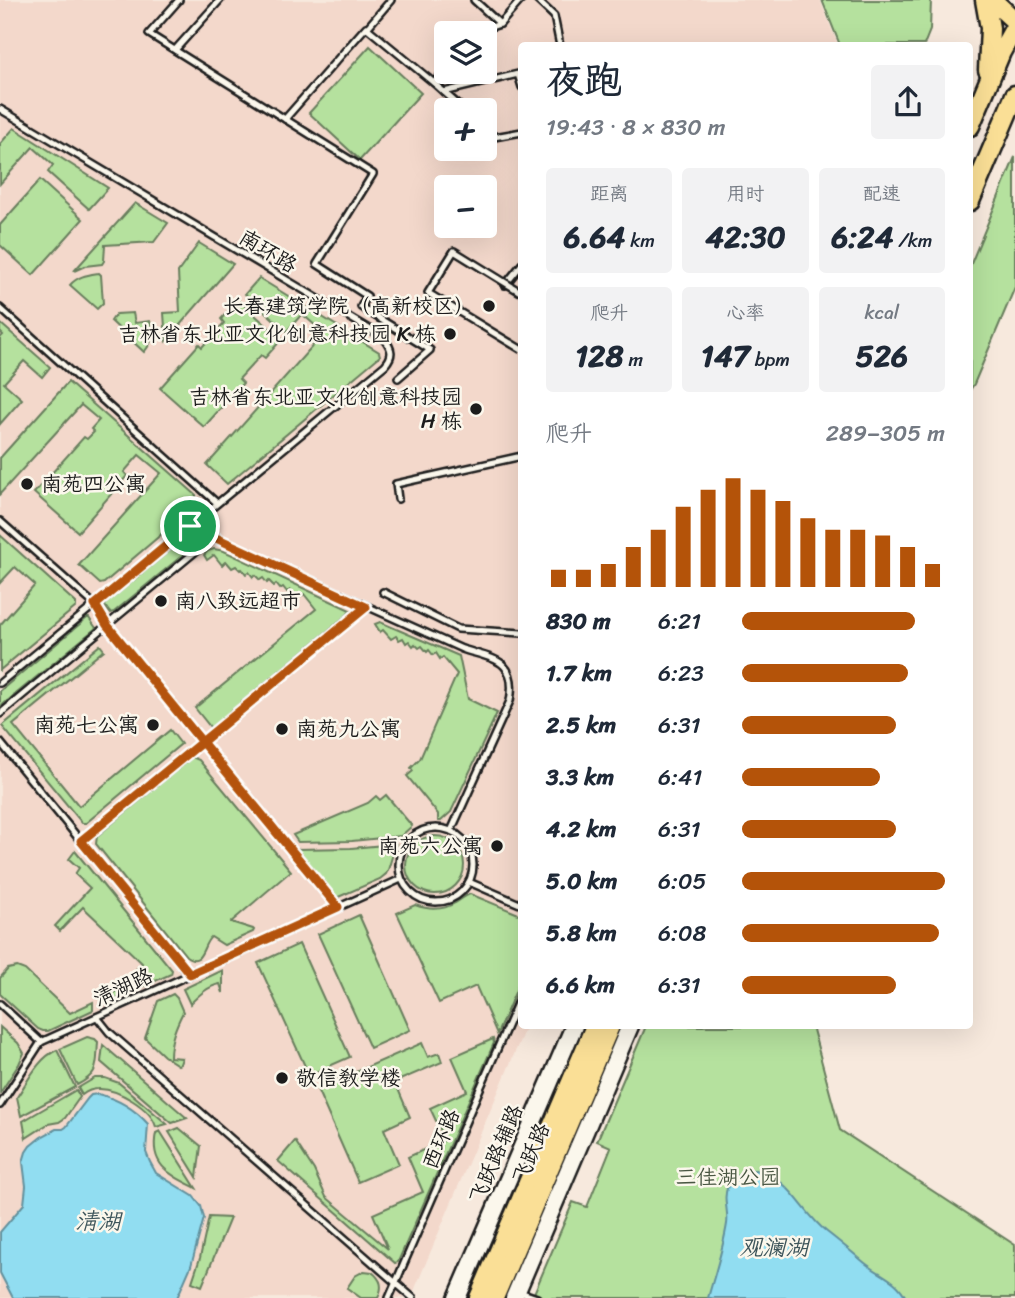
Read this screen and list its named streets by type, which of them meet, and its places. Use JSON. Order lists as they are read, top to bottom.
{
  "streets": {
    "main road": ["飞跃路"],
    "street": ["飞跃路辅路"],
    "lane": ["南环路", "清湖路", "西环路"]
  },
  "water": ["清湖", "观澜湖"],
  "parks": ["三佳湖公园"],
  "places": [
    "长春建筑学院（高新校区）",
    "吉林省东北亚文化创意科技园 K 栋",
    "吉林省东北亚文化创意科技园 H 栋",
    "南苑四公寓",
    "南八致远超市",
    "南苑七公寓",
    "南苑九公寓",
    "南苑六公寓",
    "敬信教学楼"
  ],
  "page": {
    "map_buttons": ["+", "−"],
    "heading": ["夜跑", "19:43 · 8 × 830 m"],
    "stats": [
      ["距离", "6.64 km"],
      ["用时", "42:30"],
      ["配速", "6:24 /km"],
      ["爬升", "128 m"],
      ["心率", "147 bpm"],
      ["kcal", "526"]
    ],
    "chart": ["爬升", "289–305 m"],
    "list": [
      {
        "name": "830 m",
        "note": "6:21"
      },
      {
        "name": "1.7 km",
        "note": "6:23"
      },
      {
        "name": "2.5 km",
        "note": "6:31"
      },
      {
        "name": "3.3 km",
        "note": "6:41"
      },
      {
        "name": "4.2 km",
        "note": "6:31"
      },
      {
        "name": "5.0 km",
        "note": "6:05"
      },
      {
        "name": "5.8 km",
        "note": "6:08"
      },
      {
        "name": "6.6 km",
        "note": "6:31"
      }
    ]
  }
}
